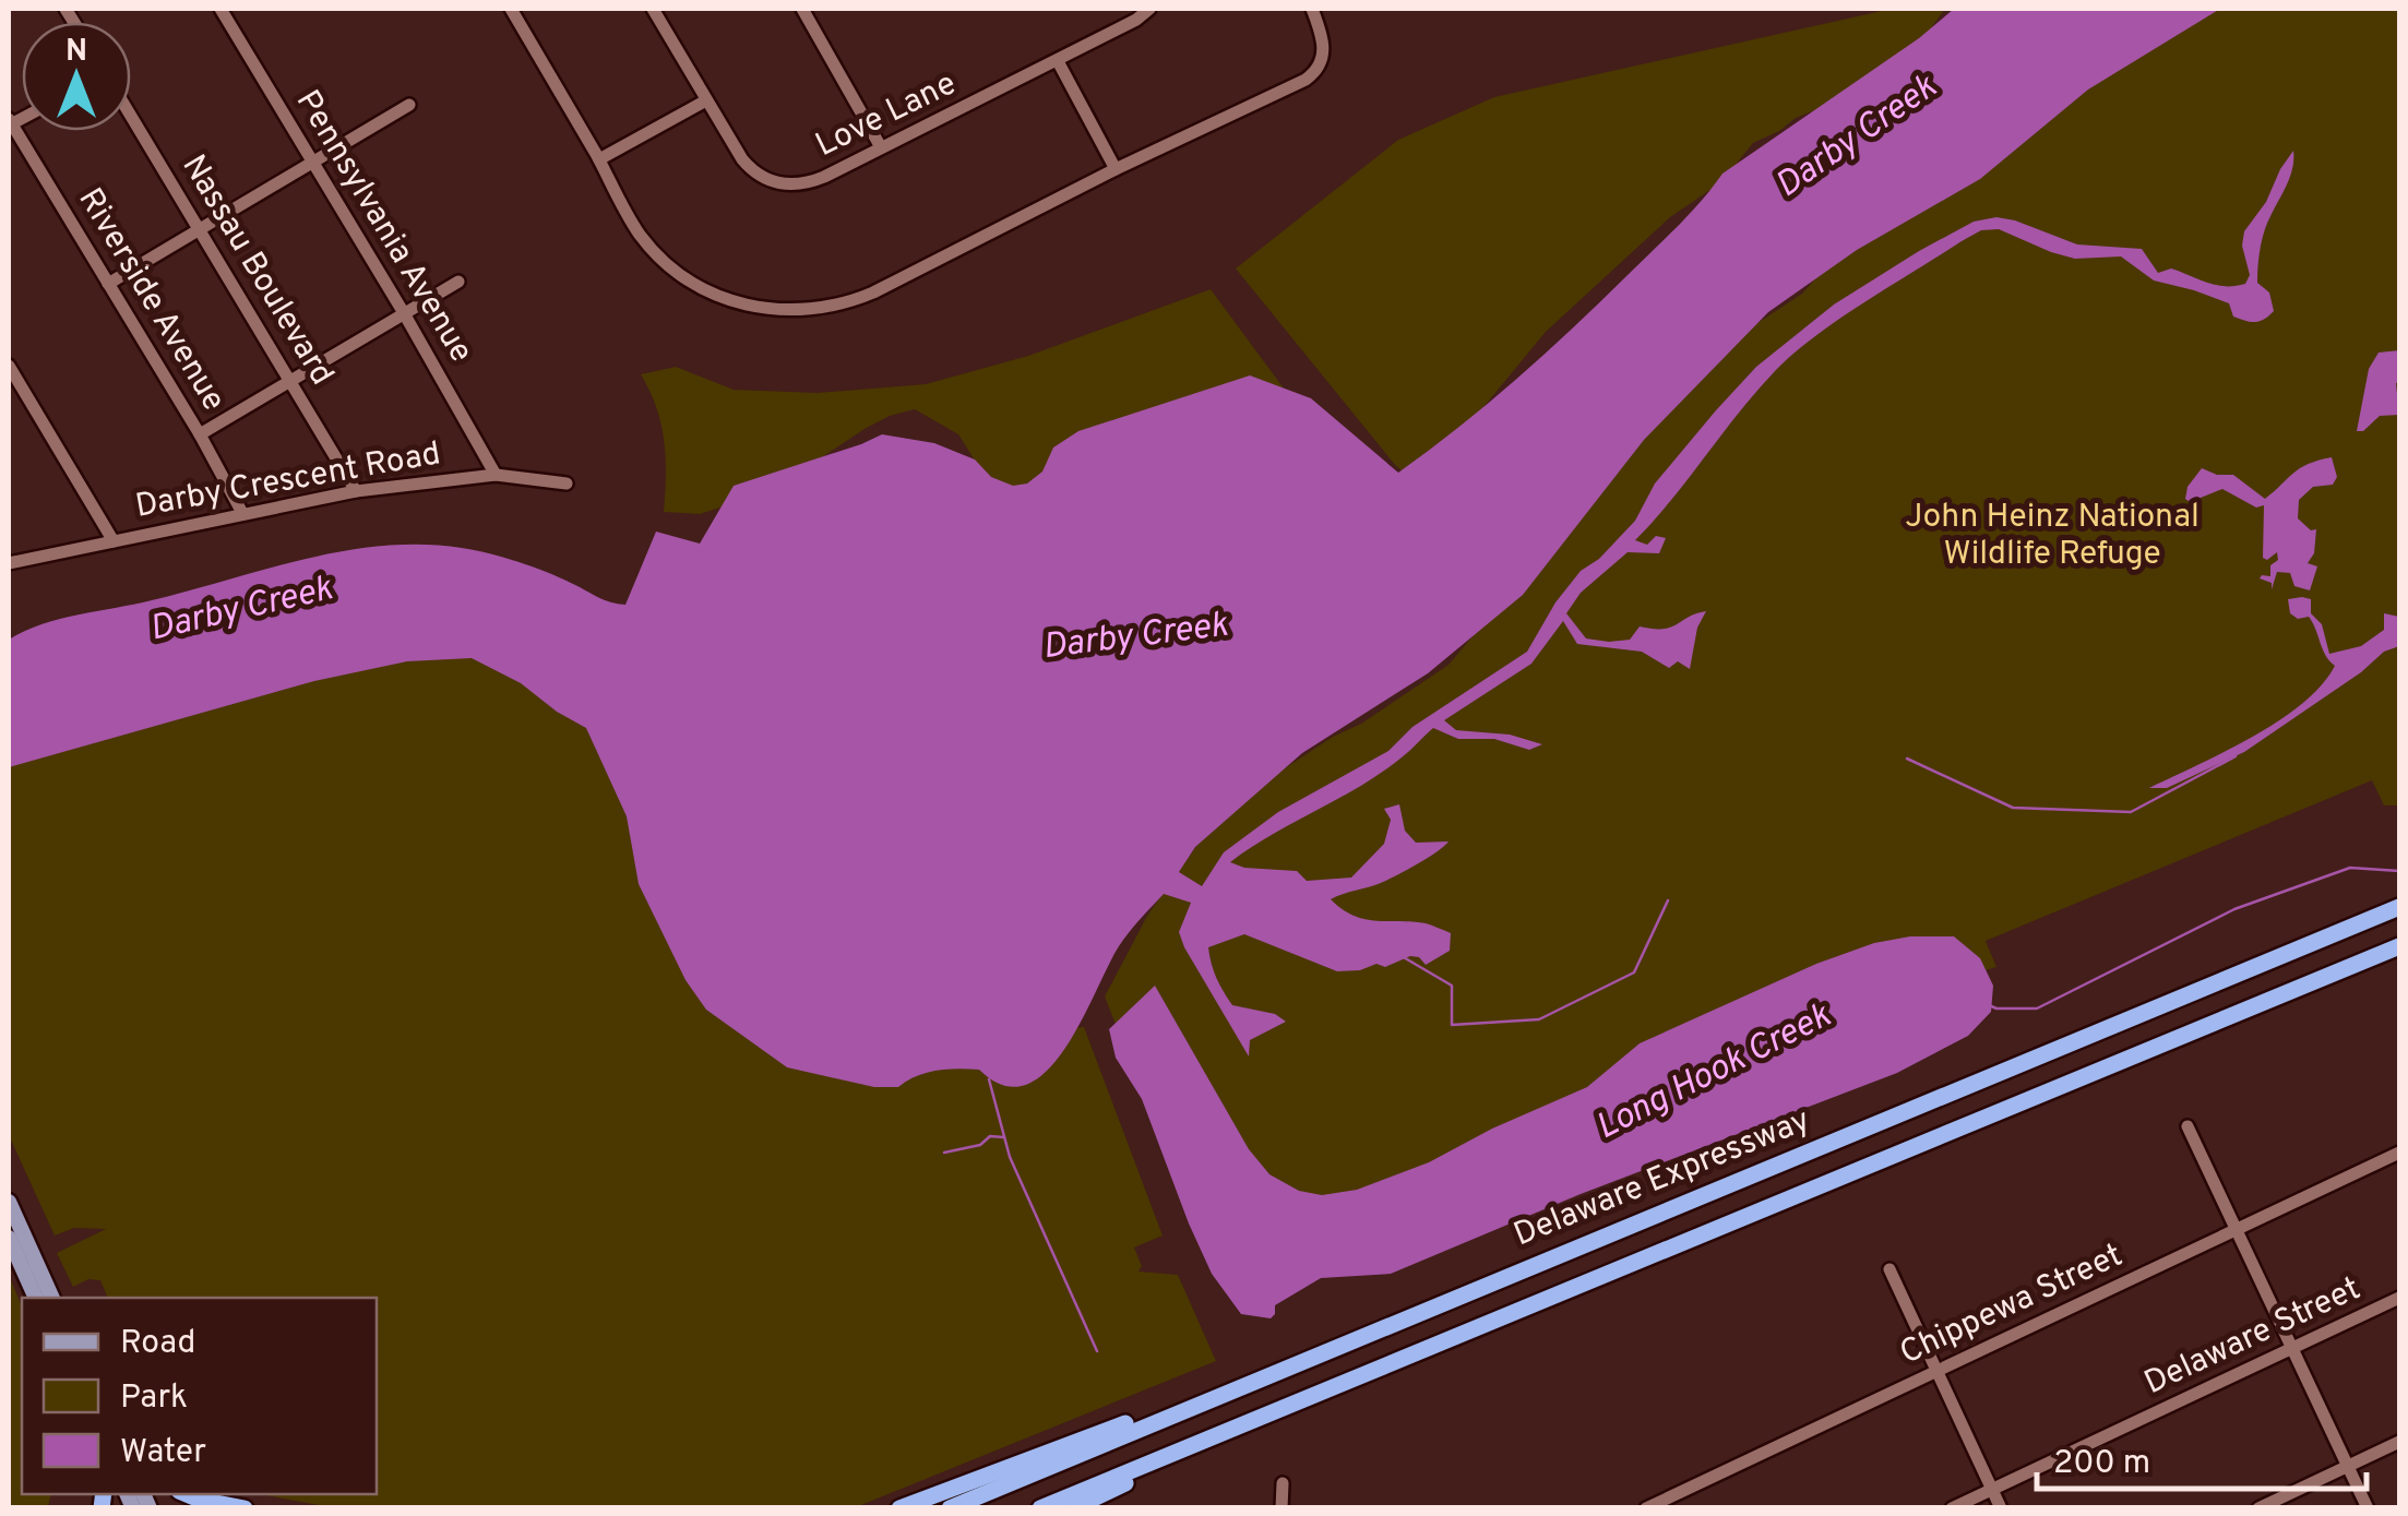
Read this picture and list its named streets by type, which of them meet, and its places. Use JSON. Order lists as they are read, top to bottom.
{
  "streets": {
    "highway": ["Delaware Expressway"],
    "street": [
      "Love Lane",
      "Pennsylvania Avenue",
      "Nassau Boulevard",
      "Riverside Avenue",
      "Darby Crescent Road",
      "Chippewa Street",
      "Delaware Street"
    ]
  },
  "crossings": [
    ["Pennsylvania Avenue", "Darby Crescent Road"],
    ["Nassau Boulevard", "Darby Crescent Road"],
    ["Riverside Avenue", "Darby Crescent Road"]
  ],
  "water": ["Darby Creek", "Long Hook Creek"],
  "parks": ["John Heinz National Wildlife Refuge"],
  "legend": ["Road", "Park", "Water"],
  "scale_bar": "200 m",
  "north": "top"
}
